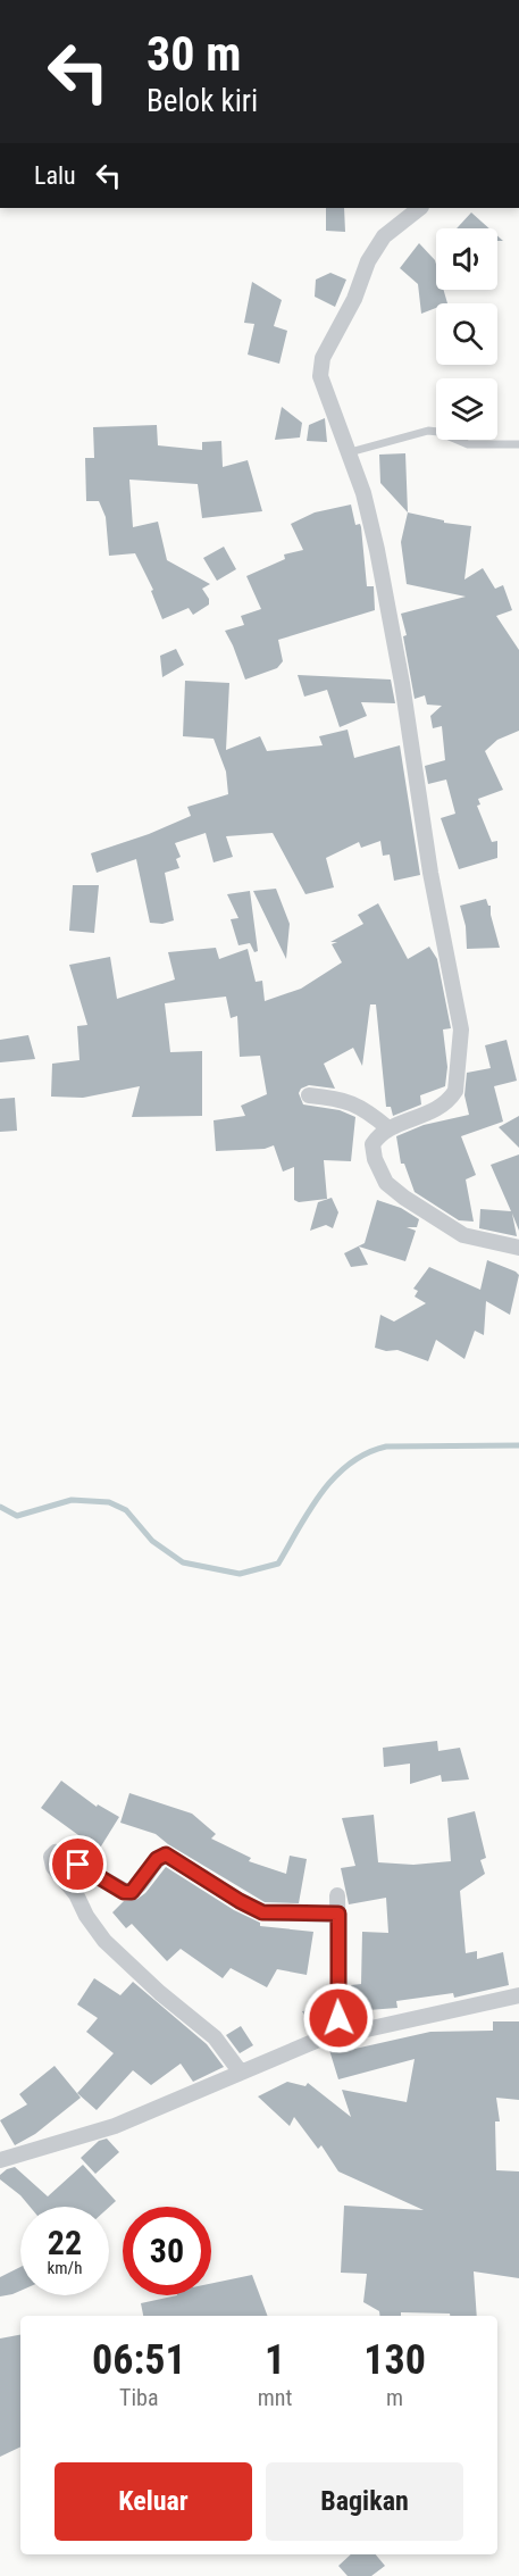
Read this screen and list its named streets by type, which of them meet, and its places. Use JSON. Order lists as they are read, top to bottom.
{
  "page": {
    "turn": ["30 m", "Belok kiri"],
    "then": "Lalu",
    "speed": "22 km/h",
    "limit": "30",
    "eta": [
      "06:51",
      "Tiba",
      "1",
      "mnt",
      "130",
      "m"
    ],
    "buttons": ["Keluar", "Bagikan"]
  }
}
